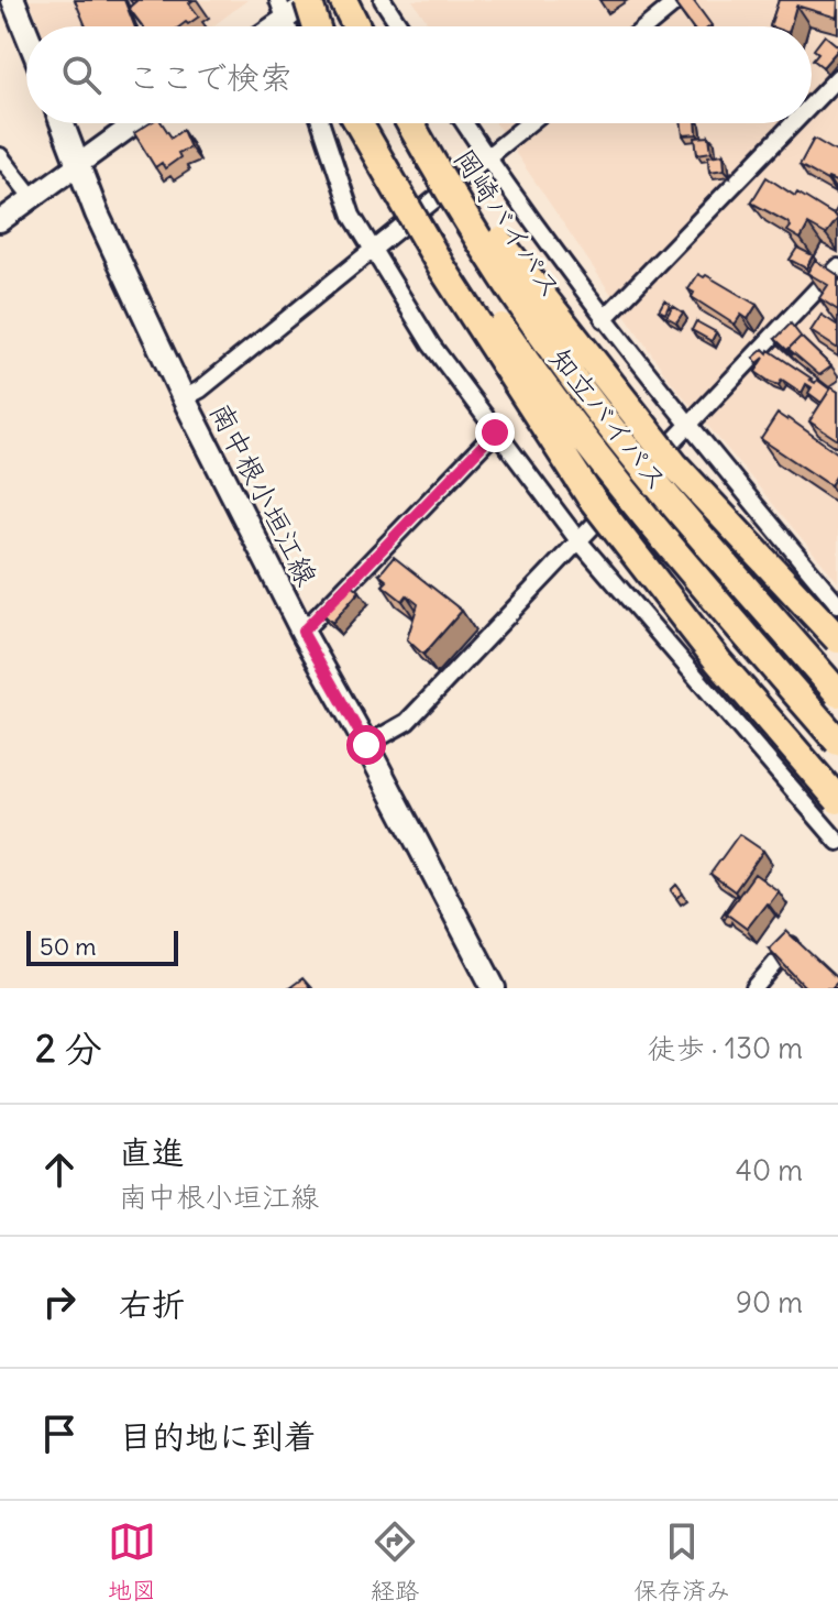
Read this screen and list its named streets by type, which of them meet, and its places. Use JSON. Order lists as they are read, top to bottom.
{
  "streets": {
    "highway": ["岡崎バイパス", "知立バイパス"],
    "main road": ["南中根小垣江線"]
  },
  "scale_bar": "50 m",
  "page": {
    "search": "ここで検索",
    "scale": "50 m",
    "heading": ["2 分", "徒歩 · 130 m"],
    "list": [
      ["直進", "南中根小垣江線", "40 m"],
      ["右折", "90 m"],
      "目的地に到着"
    ],
    "nav": ["地図", "経路", "保存済み"]
  }
}
